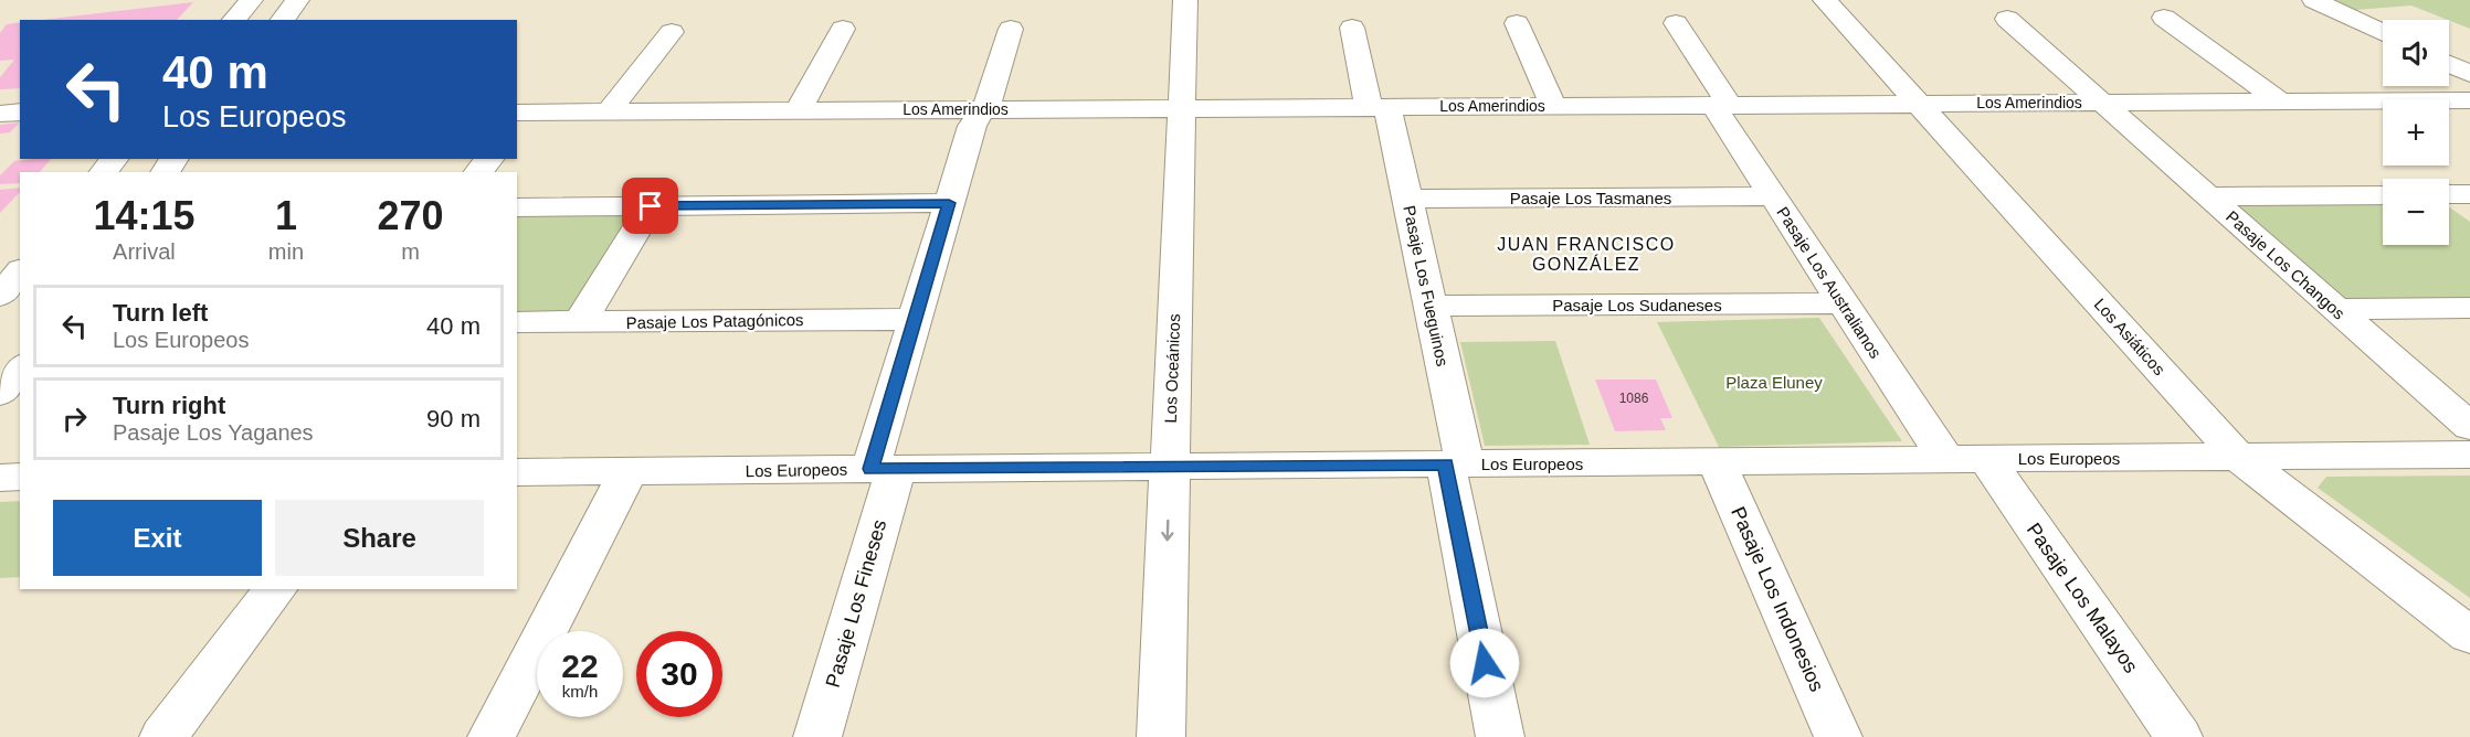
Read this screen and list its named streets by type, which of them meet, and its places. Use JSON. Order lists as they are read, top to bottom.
{
  "streets": {
    "street": [
      "Los Amerindios",
      "Pasaje Los Tasmanes",
      "Pasaje Los Changos",
      "Pasaje Los Australianos",
      "Pasaje Los Fueguinos",
      "Pasaje Los Sudaneses",
      "Pasaje Los Patagónicos",
      "Los Asiáticos",
      "Los Oceánicos",
      "Los Europeos",
      "Pasaje Los Malayos",
      "Pasaje Los Indonesios",
      "Pasaje Los Fineses"
    ]
  },
  "crossings": [
    ["Los Amerindios", "Pasaje Los Changos"],
    ["Los Amerindios", "Pasaje Los Australianos"],
    ["Los Amerindios", "Pasaje Los Fueguinos"],
    ["Los Amerindios", "Los Asiáticos"],
    ["Los Amerindios", "Los Oceánicos"],
    ["Los Amerindios", "Pasaje Los Fineses"],
    ["Pasaje Los Tasmanes", "Pasaje Los Australianos"],
    ["Pasaje Los Tasmanes", "Pasaje Los Fueguinos"],
    ["Pasaje Los Australianos", "Pasaje Los Sudaneses"],
    ["Pasaje Los Australianos", "Los Europeos"],
    ["Pasaje Los Australianos", "Pasaje Los Malayos"],
    ["Pasaje Los Fueguinos", "Pasaje Los Sudaneses"],
    ["Pasaje Los Fueguinos", "Los Europeos"],
    ["Pasaje Los Patagónicos", "Pasaje Los Fineses"],
    ["Los Asiáticos", "Los Europeos"],
    ["Los Oceánicos", "Los Europeos"],
    ["Los Europeos", "Pasaje Los Malayos"],
    ["Los Europeos", "Pasaje Los Indonesios"],
    ["Los Europeos", "Pasaje Los Fineses"]
  ],
  "one_way": ["Los Oceánicos"],
  "districts": ["JUAN FRANCISCO GONZÁLEZ"],
  "parks": ["Plaza Eluney"],
  "house_numbers": ["1086"],
  "page": {
    "map_buttons": ["+", "−"],
    "turn": ["40 m", "Los Europeos"],
    "eta": [
      "14:15",
      "Arrival",
      "1",
      "min",
      "270",
      "m"
    ],
    "list": [
      {
        "name": "Turn left",
        "note": "Los Europeos",
        "value": "40 m"
      },
      {
        "name": "Turn right",
        "note": "Pasaje Los Yaganes",
        "value": "90 m"
      }
    ],
    "buttons": ["Exit", "Share"],
    "speed": "22 km/h",
    "limit": "30"
  }
}
